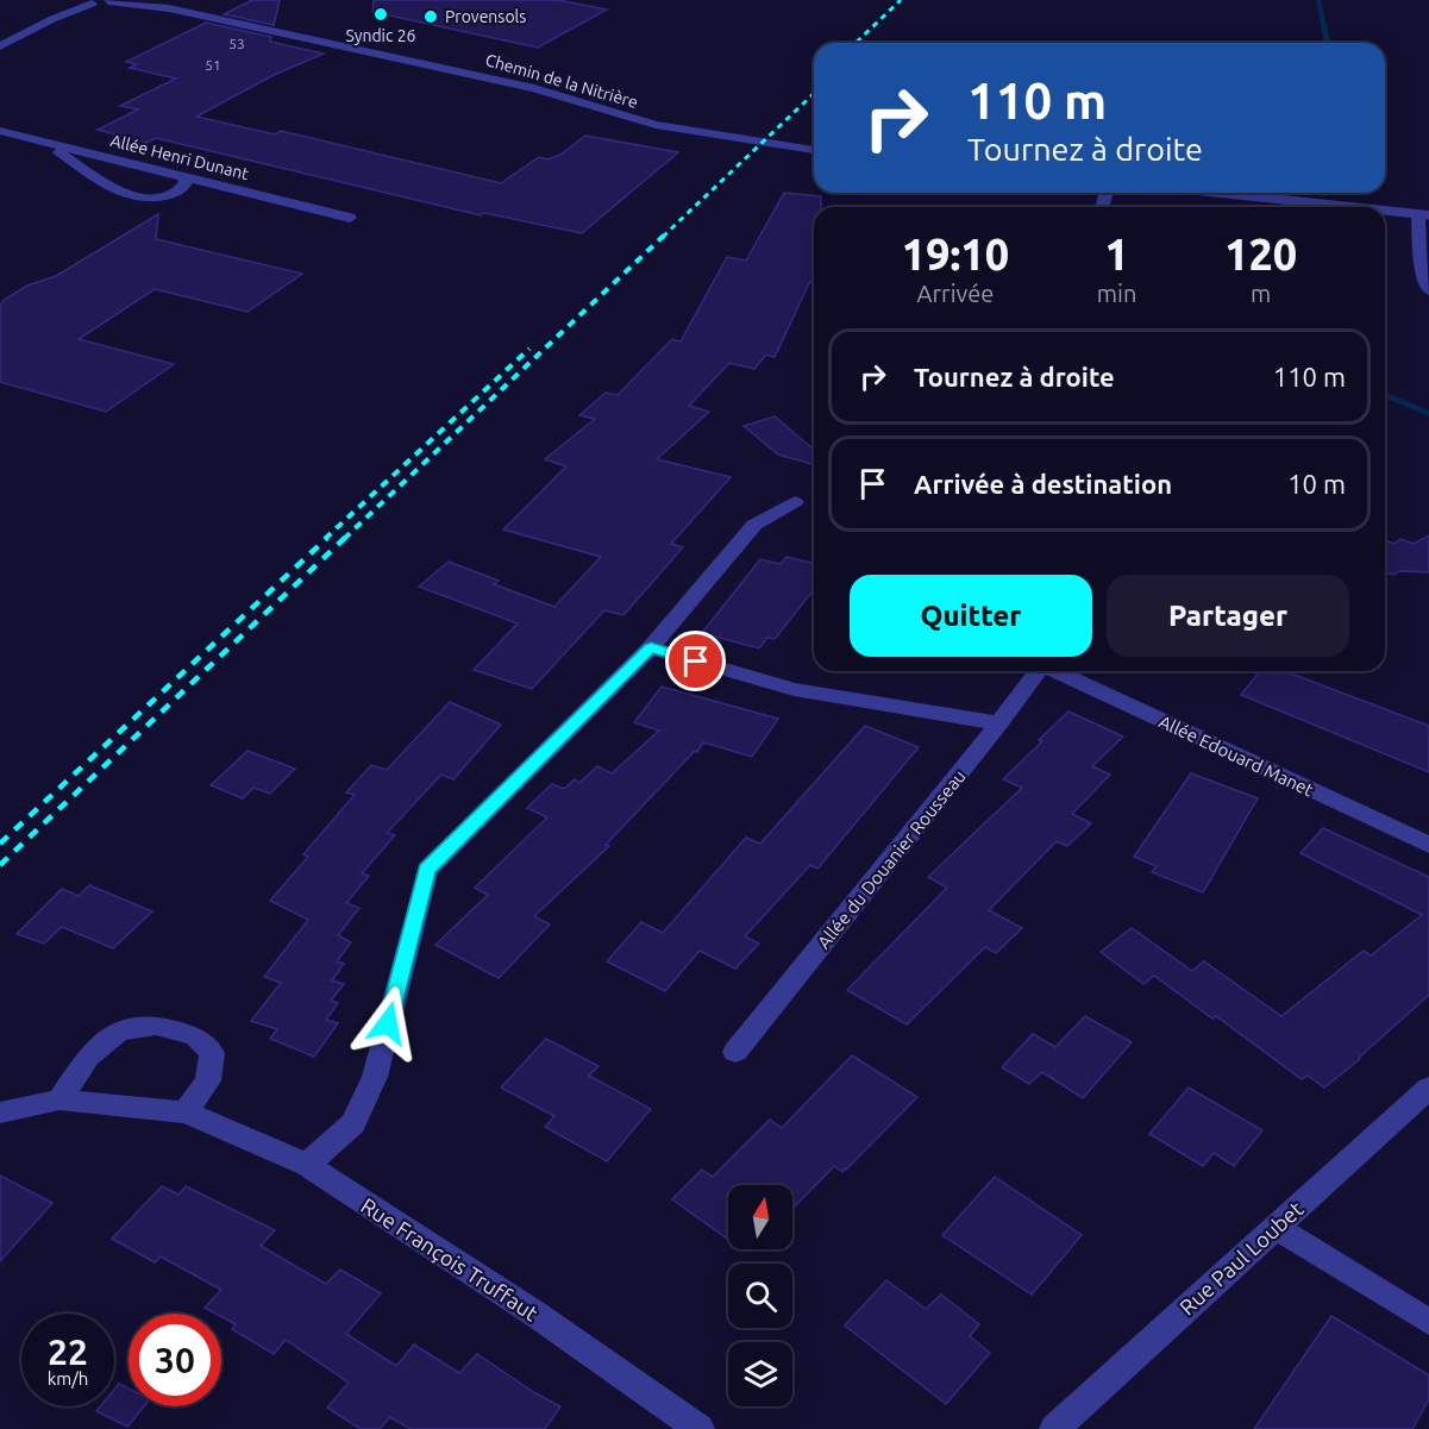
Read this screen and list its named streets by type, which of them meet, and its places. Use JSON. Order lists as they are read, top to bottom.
{
  "streets": {
    "street": [
      "Chemin de la Nitrière",
      "Allée Henri Dunant",
      "Allée Edouard Manet",
      "Allée du Douanier Rousseau",
      "Rue Paul Loubet",
      "Rue François Truffaut"
    ]
  },
  "places": ["Syndic 26", "Provensols"],
  "house_numbers": ["53", "51"],
  "north": "top",
  "page": {
    "turn": ["110 m", "Tournez à droite"],
    "eta": [
      "19:10",
      "Arrivée",
      "1",
      "min",
      "120",
      "m"
    ],
    "list": [
      {
        "name": "Tournez à droite",
        "value": "110 m"
      },
      {
        "name": "Arrivée à destination",
        "value": "10 m"
      }
    ],
    "buttons": ["Quitter", "Partager"],
    "speed": "22 km/h",
    "limit": "30"
  }
}
